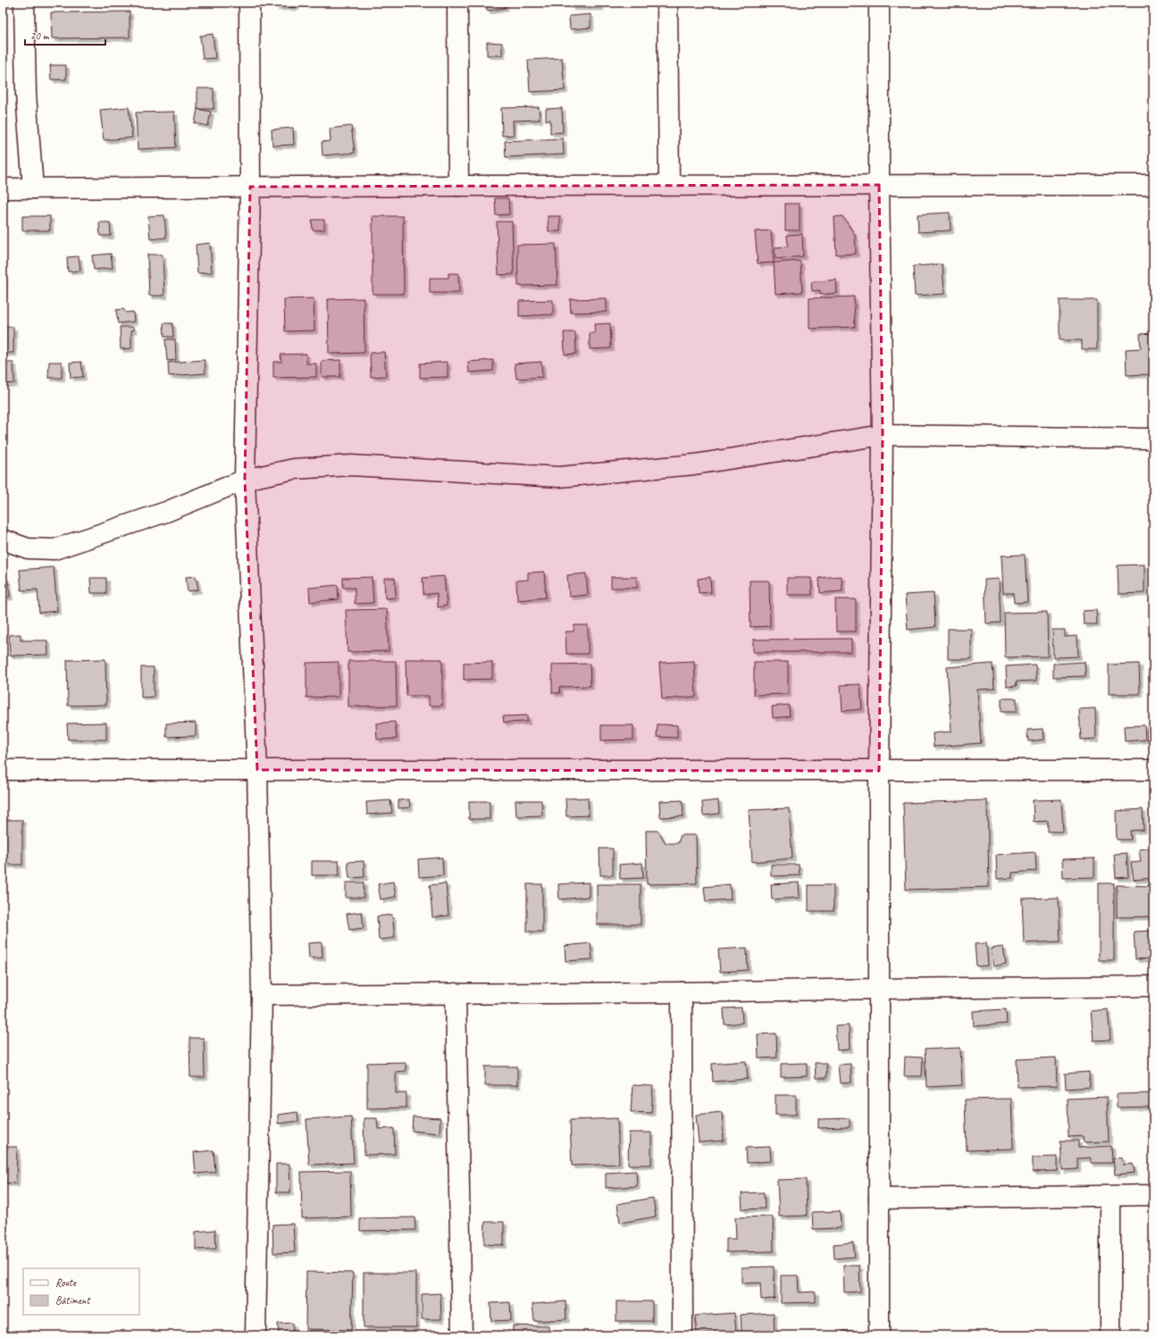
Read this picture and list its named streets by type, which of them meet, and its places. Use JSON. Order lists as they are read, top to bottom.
{
  "legend": ["Route", "Bâtiment"],
  "scale_bar": "20 m"
}
